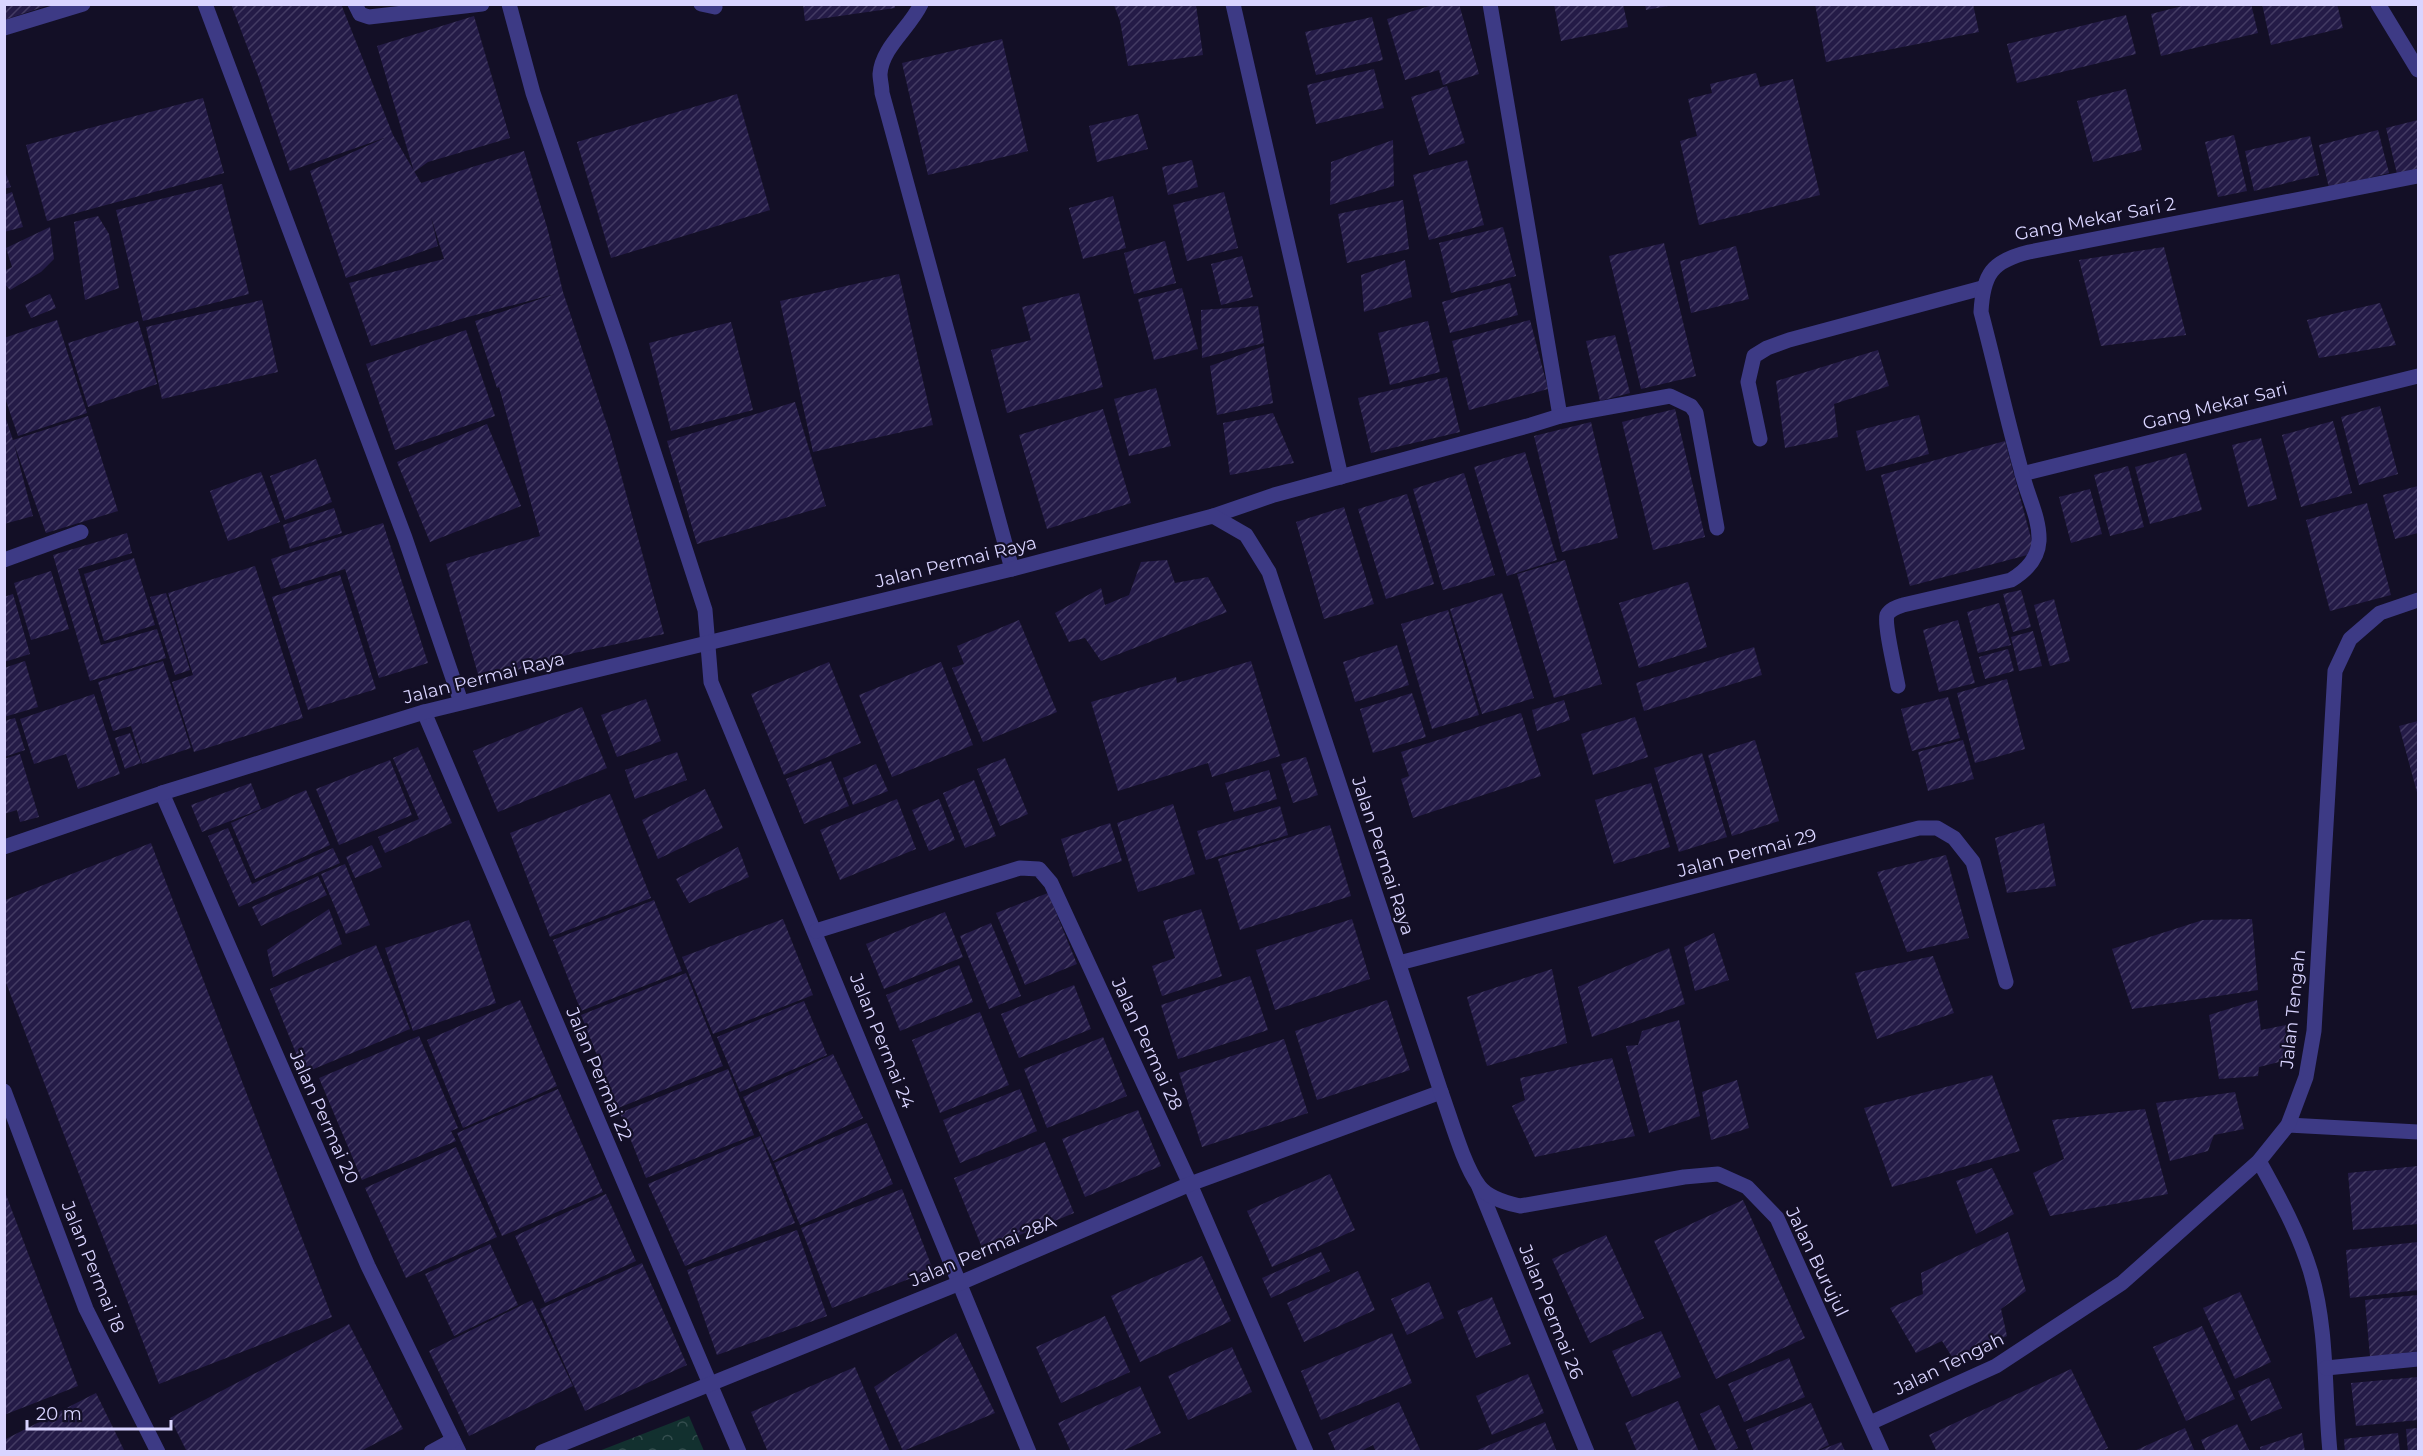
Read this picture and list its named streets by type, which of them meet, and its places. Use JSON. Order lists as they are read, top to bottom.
{
  "streets": {
    "street": [
      "Gang Mekar Sari 2",
      "Gang Mekar Sari",
      "Jalan Permai Raya",
      "Jalan Permai 29",
      "Jalan Tengah",
      "Jalan Permai 24",
      "Jalan Permai 28",
      "Jalan Permai 22",
      "Jalan Permai 20",
      "Jalan Permai 28A",
      "Jalan Burujul",
      "Jalan Permai 18",
      "Jalan Permai 26"
    ]
  },
  "crossings": [
    ["Jalan Permai Raya", "Jalan Permai 29"],
    ["Jalan Permai Raya", "Jalan Permai 24"],
    ["Jalan Permai Raya", "Jalan Permai 22"],
    ["Jalan Permai Raya", "Jalan Permai 20"],
    ["Jalan Permai Raya", "Jalan Permai 28A"],
    ["Jalan Permai Raya", "Jalan Burujul"],
    ["Jalan Permai Raya", "Jalan Permai 26"],
    ["Jalan Tengah", "Jalan Burujul"],
    ["Jalan Permai 24", "Jalan Permai 28"],
    ["Jalan Permai 24", "Jalan Permai 28A"],
    ["Jalan Permai 28", "Jalan Permai 28A"],
    ["Jalan Permai 22", "Jalan Permai 28A"],
    ["Jalan Burujul", "Jalan Permai 26"]
  ],
  "scale_bar": "20 m"
}
